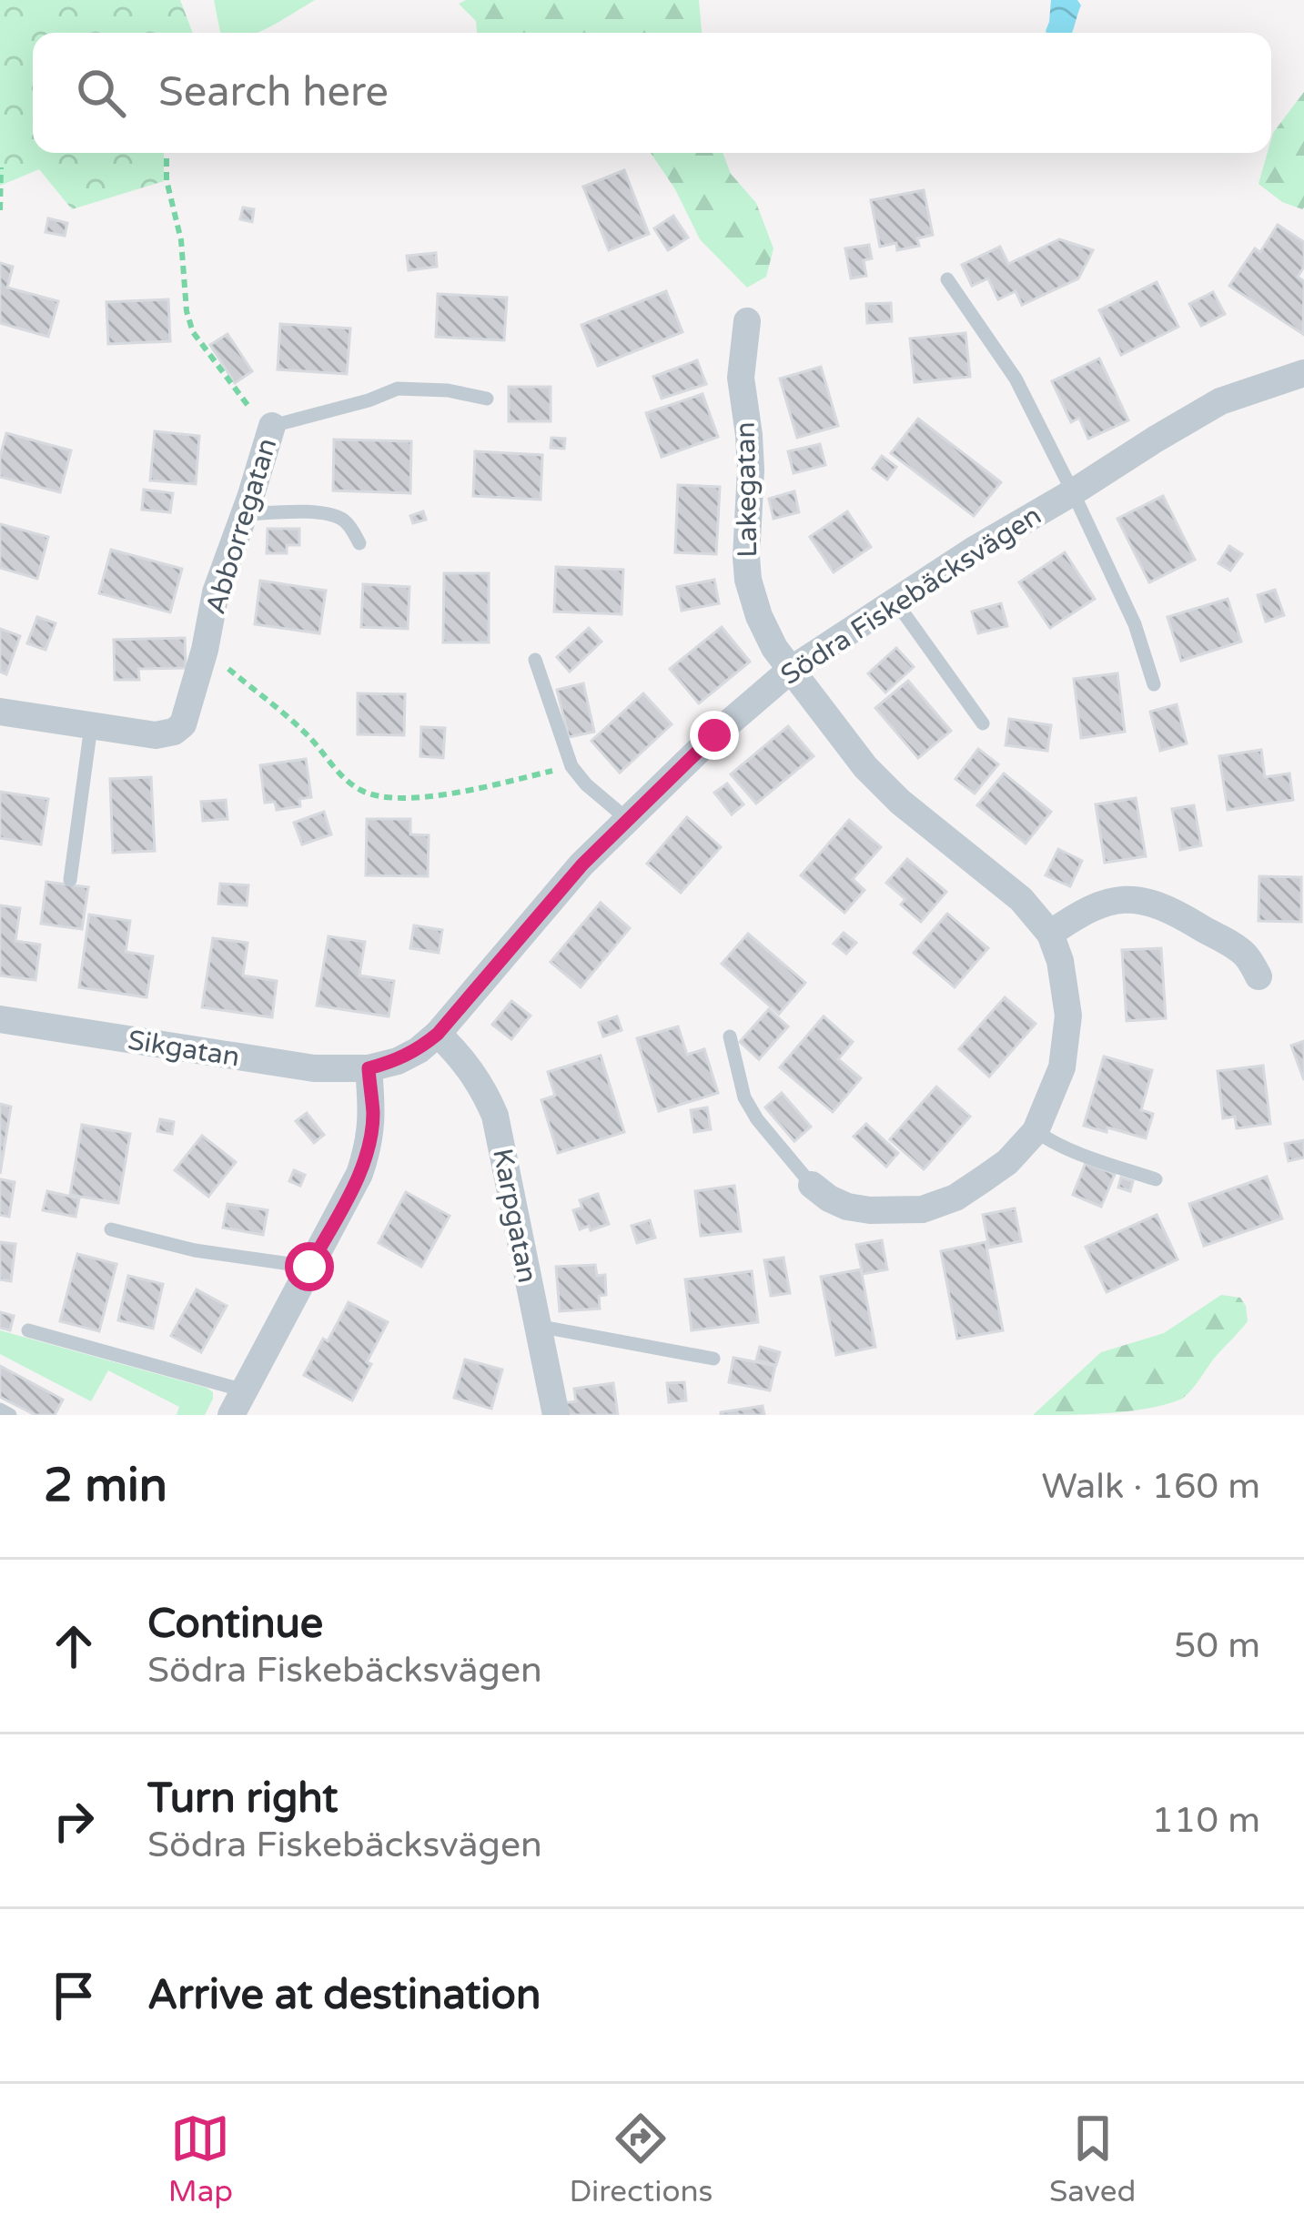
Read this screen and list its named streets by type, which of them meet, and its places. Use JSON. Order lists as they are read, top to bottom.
{
  "streets": {
    "street": [
      "Lakegatan",
      "Abborregatan",
      "Södra Fiskebäcksvägen",
      "Sikgatan",
      "Karpgatan"
    ]
  },
  "crossings": [
    ["Lakegatan", "Södra Fiskebäcksvägen"],
    ["Södra Fiskebäcksvägen", "Sikgatan"],
    ["Södra Fiskebäcksvägen", "Karpgatan"]
  ],
  "page": {
    "search": "Search here",
    "heading": ["2 min", "Walk · 160 m"],
    "list": [
      ["Continue", "Södra Fiskebäcksvägen", "50 m"],
      ["Turn right", "Södra Fiskebäcksvägen", "110 m"],
      "Arrive at destination"
    ],
    "nav": ["Map", "Directions", "Saved"]
  }
}
